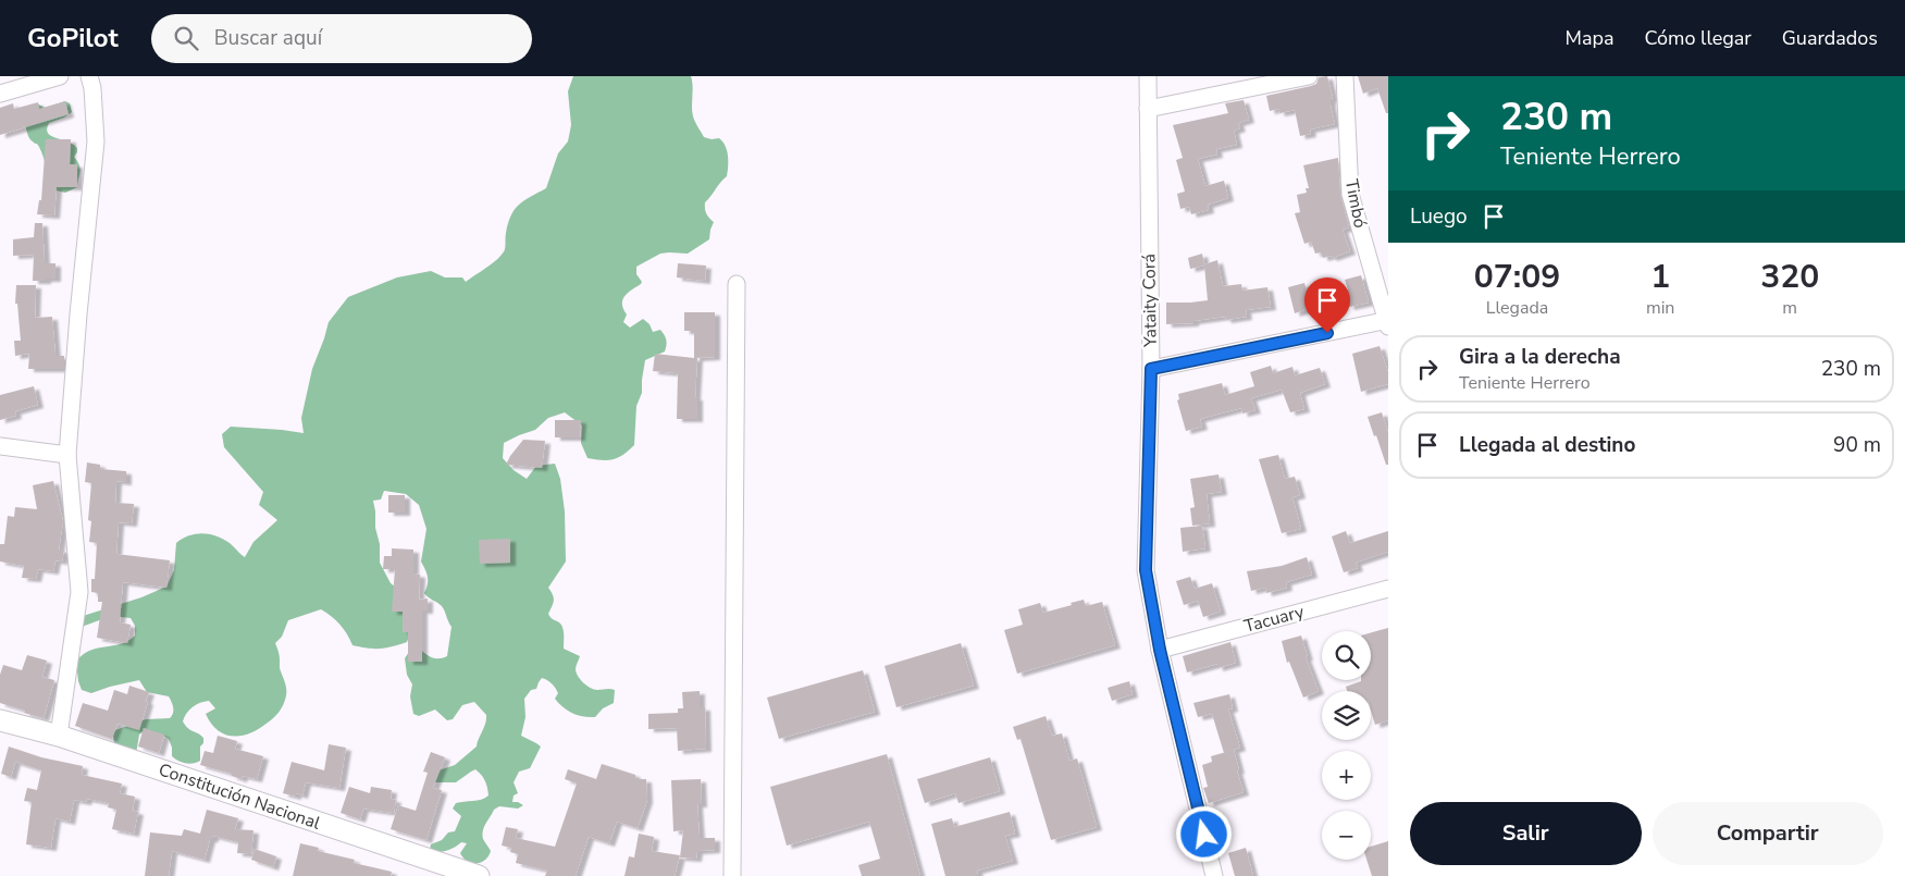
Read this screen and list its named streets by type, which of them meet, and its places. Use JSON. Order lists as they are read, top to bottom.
{
  "streets": {
    "street": [
      "Timbó",
      "Yataity Corá",
      "Tacuary",
      "Constitución Nacional"
    ]
  },
  "crossings": [
    ["Yataity Corá", "Tacuary"]
  ],
  "page": {
    "header": "GoPilot",
    "search": "Buscar aquí",
    "nav": ["Mapa", "Cómo llegar", "Guardados"],
    "turn": ["230 m", "Teniente Herrero"],
    "then": "Luego",
    "eta": [
      "07:09",
      "Llegada",
      "1",
      "min",
      "320",
      "m"
    ],
    "list": [
      {
        "name": "Gira a la derecha",
        "note": "Teniente Herrero",
        "value": "230 m"
      },
      {
        "name": "Llegada al destino",
        "value": "90 m"
      }
    ],
    "map_buttons": ["+", "−"],
    "buttons": ["Salir", "Compartir"]
  }
}
